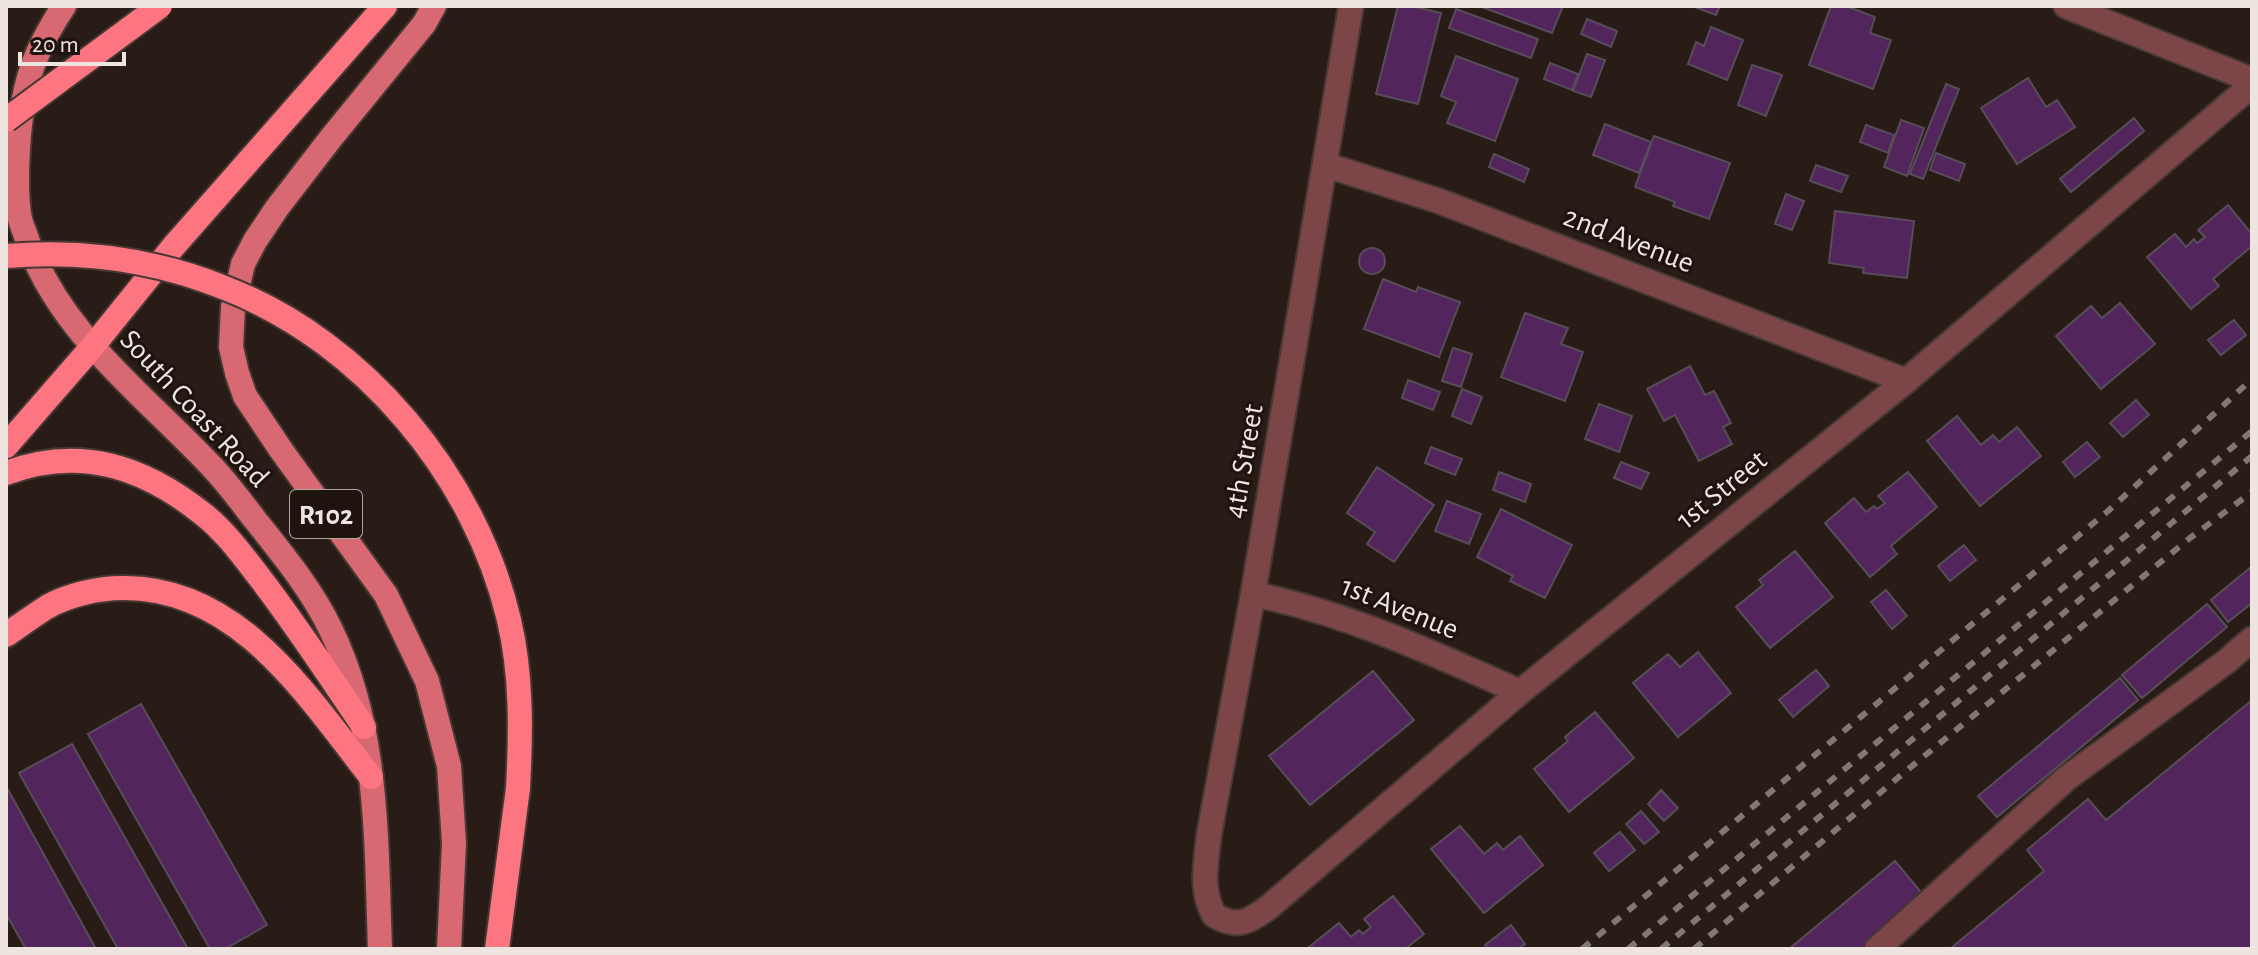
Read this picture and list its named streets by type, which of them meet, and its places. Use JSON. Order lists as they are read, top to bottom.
{
  "streets": {
    "main road": ["South Coast Road", "R102"],
    "street": [
      "2nd Avenue",
      "4th Street",
      "1st Street",
      "1st Avenue"
    ]
  },
  "crossings": [
    ["2nd Avenue", "4th Street"],
    ["2nd Avenue", "1st Street"],
    ["4th Street", "1st Street"],
    ["4th Street", "1st Avenue"],
    ["1st Street", "1st Avenue"]
  ],
  "scale_bar": "20 m"
}
